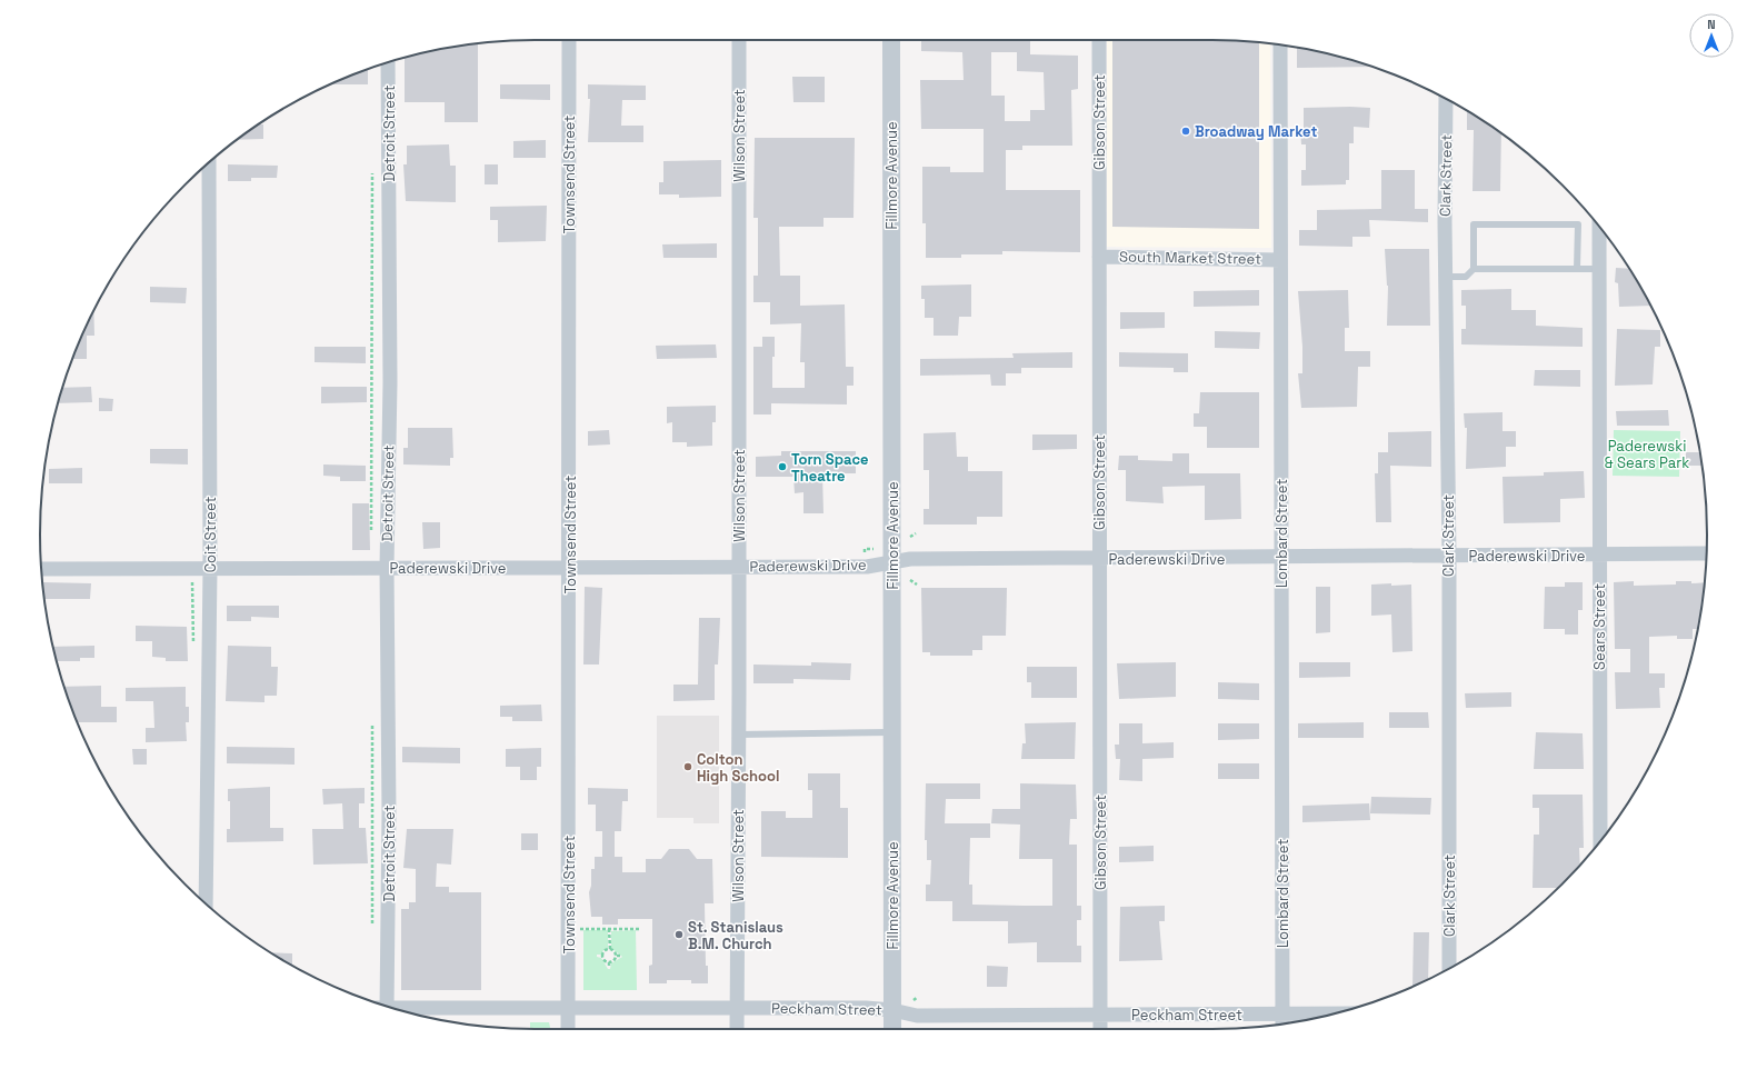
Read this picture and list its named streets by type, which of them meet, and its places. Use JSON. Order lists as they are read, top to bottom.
{
  "streets": {
    "street": [
      "Gibson Street",
      "Detroit Street",
      "Wilson Street",
      "Townsend Street",
      "Fillmore Avenue",
      "Clark Street",
      "South Market Street",
      "Lombard Street",
      "Coit Street",
      "Paderewski Drive",
      "Sears Street",
      "Peckham Street"
    ]
  },
  "crossings": [
    ["Gibson Street", "South Market Street"],
    ["Gibson Street", "Paderewski Drive"],
    ["Gibson Street", "Peckham Street"],
    ["Detroit Street", "Paderewski Drive"],
    ["Wilson Street", "Paderewski Drive"],
    ["Wilson Street", "Peckham Street"],
    ["Townsend Street", "Paderewski Drive"],
    ["Townsend Street", "Peckham Street"],
    ["Fillmore Avenue", "Paderewski Drive"],
    ["Fillmore Avenue", "Peckham Street"],
    ["Clark Street", "Paderewski Drive"],
    ["South Market Street", "Lombard Street"],
    ["Lombard Street", "Paderewski Drive"],
    ["Lombard Street", "Peckham Street"],
    ["Coit Street", "Paderewski Drive"],
    ["Paderewski Drive", "Sears Street"]
  ],
  "parks": ["Paderewski & Sears Park"],
  "places": [
    "Broadway Market",
    "Torn Space Theatre",
    "Colton High School",
    "St. Stanislaus B.M. Church"
  ],
  "north": "top"
}
